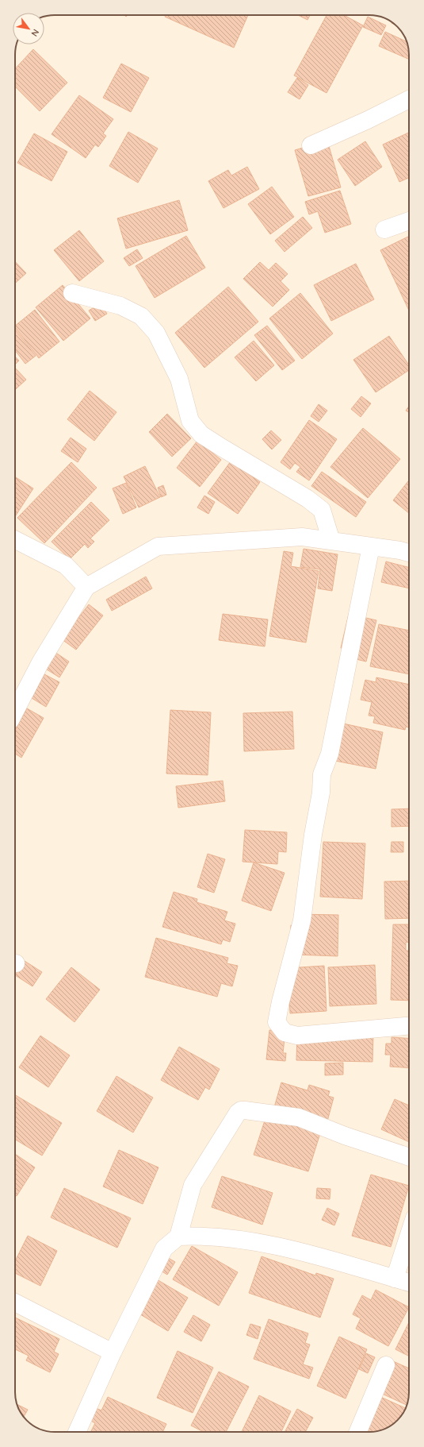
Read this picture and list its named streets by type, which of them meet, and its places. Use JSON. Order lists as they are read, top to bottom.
{
  "north": "bottom right"
}
